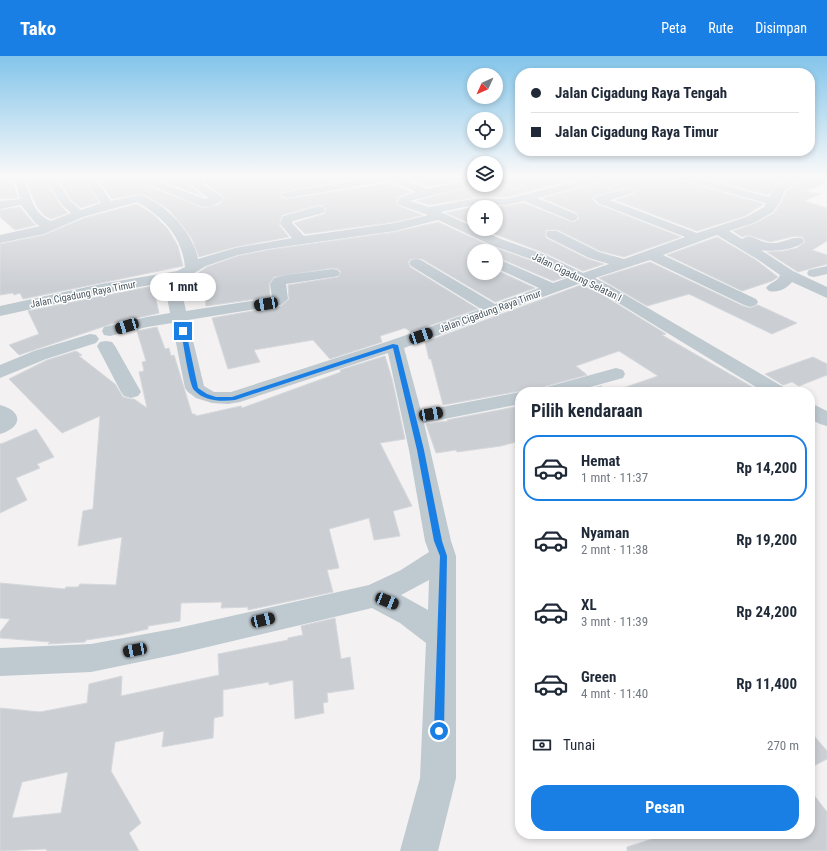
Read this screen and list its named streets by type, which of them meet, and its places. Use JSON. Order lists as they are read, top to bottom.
{
  "streets": {
    "street": ["Jalan Cigadung Selatan I", "Jalan Cigadung Raya Timur"]
  },
  "crossings": [
    ["Jalan Cigadung Selatan I", "Jalan Cigadung Raya Timur"]
  ],
  "north": "bottom left",
  "page": {
    "header": "Tako",
    "nav": ["Peta", "Rute", "Disimpan"],
    "map_buttons": ["+", "−"],
    "banner": ["Jalan Cigadung Raya Tengah", "Jalan Cigadung Raya Timur"],
    "bubble": "1 mnt",
    "heading": "Pilih kendaraan",
    "list": [
      {
        "name": "Hemat",
        "note": "1 mnt · 11:37",
        "value": "Rp 14,200"
      },
      {
        "name": "Nyaman",
        "note": "2 mnt · 11:38",
        "value": "Rp 19,200"
      },
      {
        "name": "XL",
        "note": "3 mnt · 11:39",
        "value": "Rp 24,200"
      },
      {
        "name": "Green",
        "note": "4 mnt · 11:40",
        "value": "Rp 11,400"
      }
    ],
    "pay": ["Tunai", "270 m"],
    "buttons": "Pesan"
  }
}
